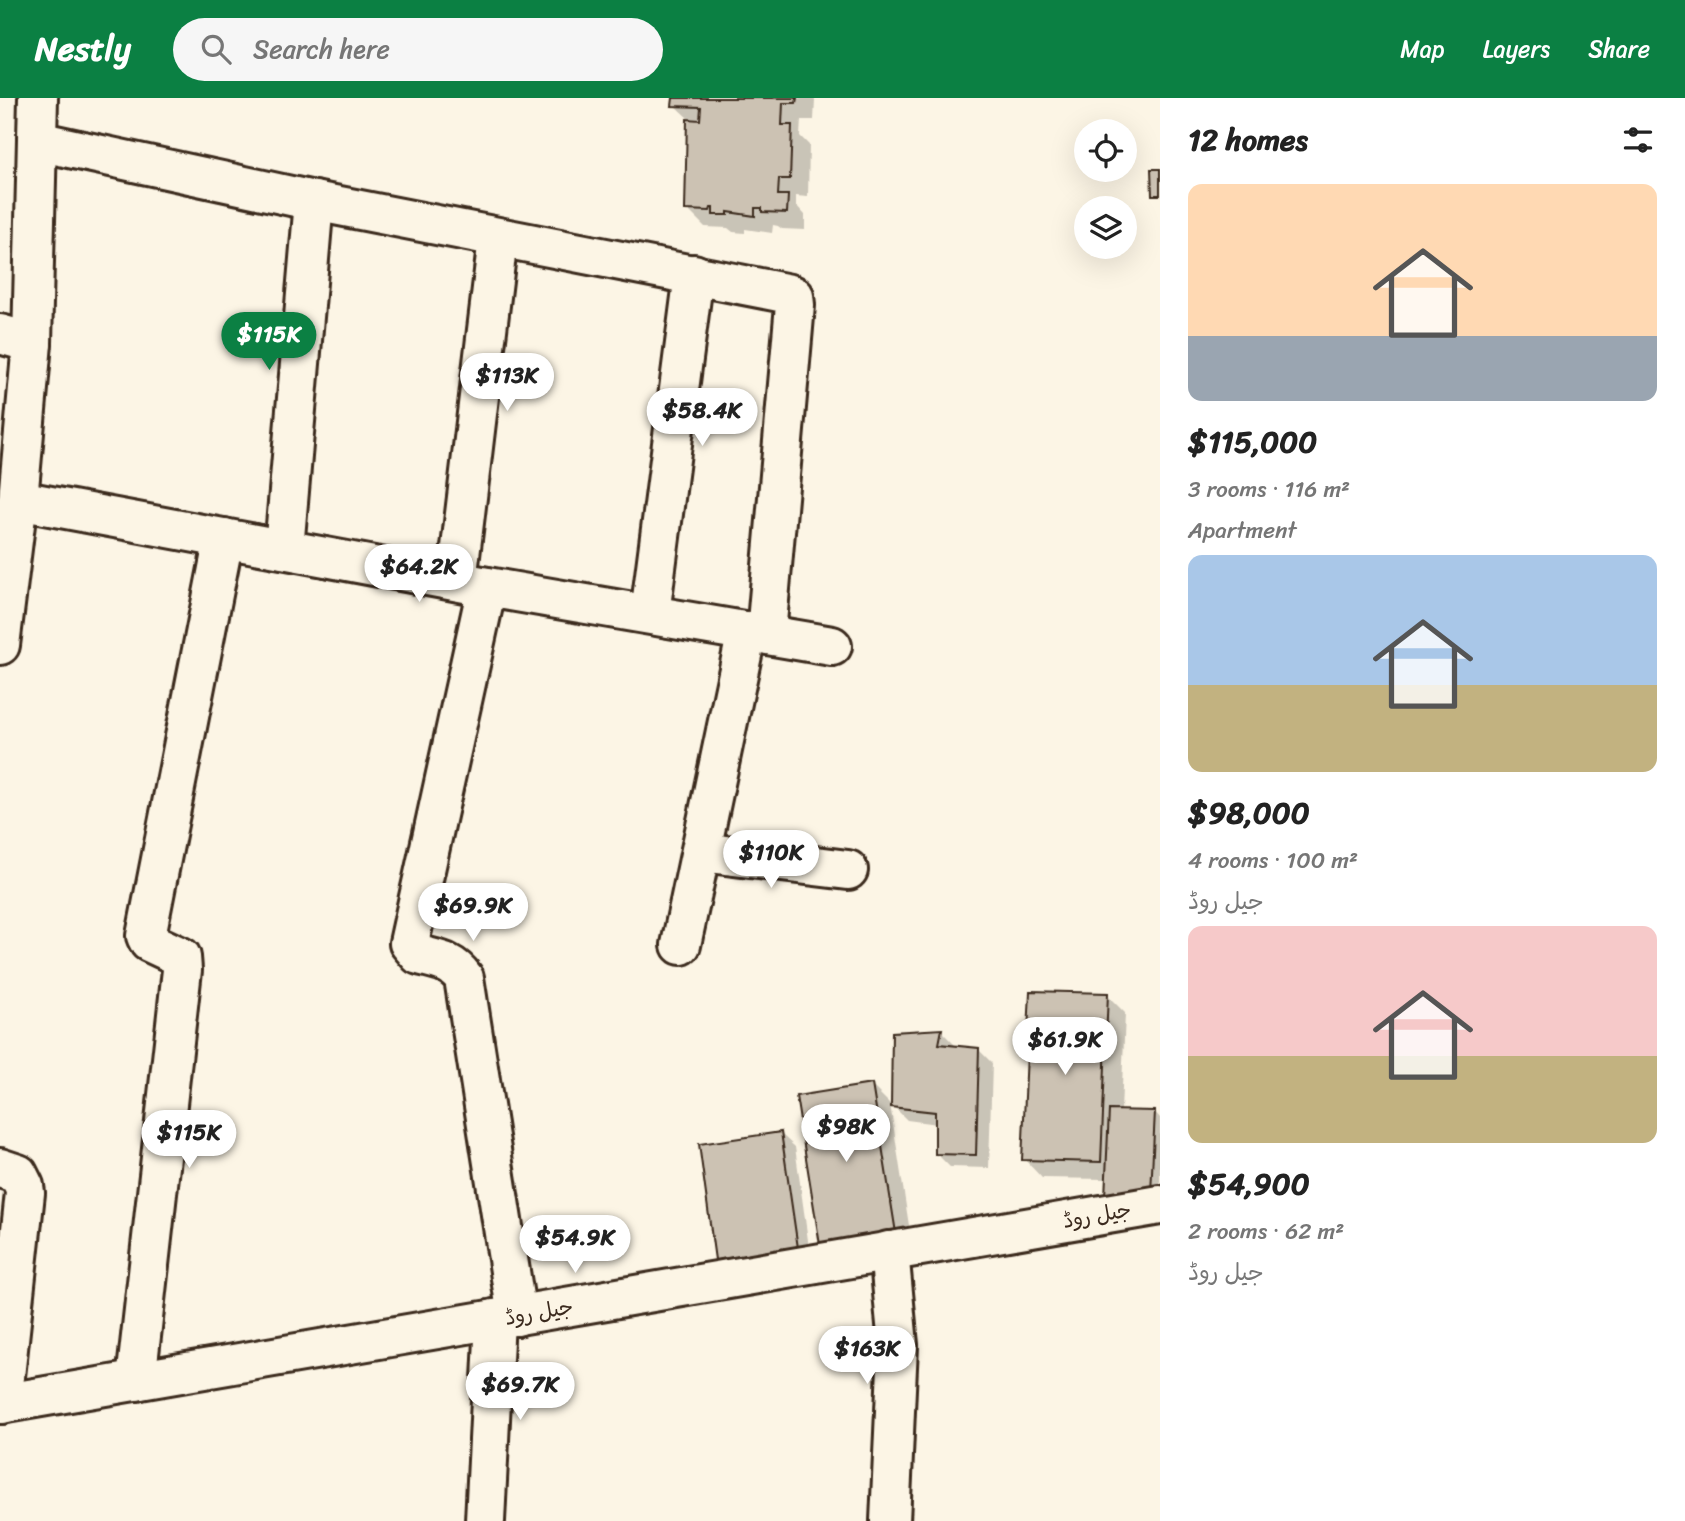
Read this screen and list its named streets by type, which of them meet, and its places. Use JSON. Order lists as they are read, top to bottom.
{
  "streets": {
    "street": ["جیل روڈ"]
  },
  "page": {
    "header": "Nestly",
    "search": "Search here",
    "nav": ["Map", "Layers", "Share"],
    "heading": "12 homes",
    "list": [
      {
        "name": "$115,000",
        "note": "3 rooms · 116 m² · Apartment"
      },
      {
        "name": "$98,000",
        "note": "4 rooms · 100 m² · جیل روڈ"
      },
      {
        "name": "$54,900",
        "note": "2 rooms · 62 m² · جیل روڈ"
      }
    ],
    "price": [
      "$115K",
      "$113K",
      "$58.4K",
      "$64.2K",
      "$110K",
      "$69.9K",
      "$61.9K",
      "$98K",
      "$115K",
      "$54.9K",
      "$163K",
      "$69.7K"
    ]
  }
}
